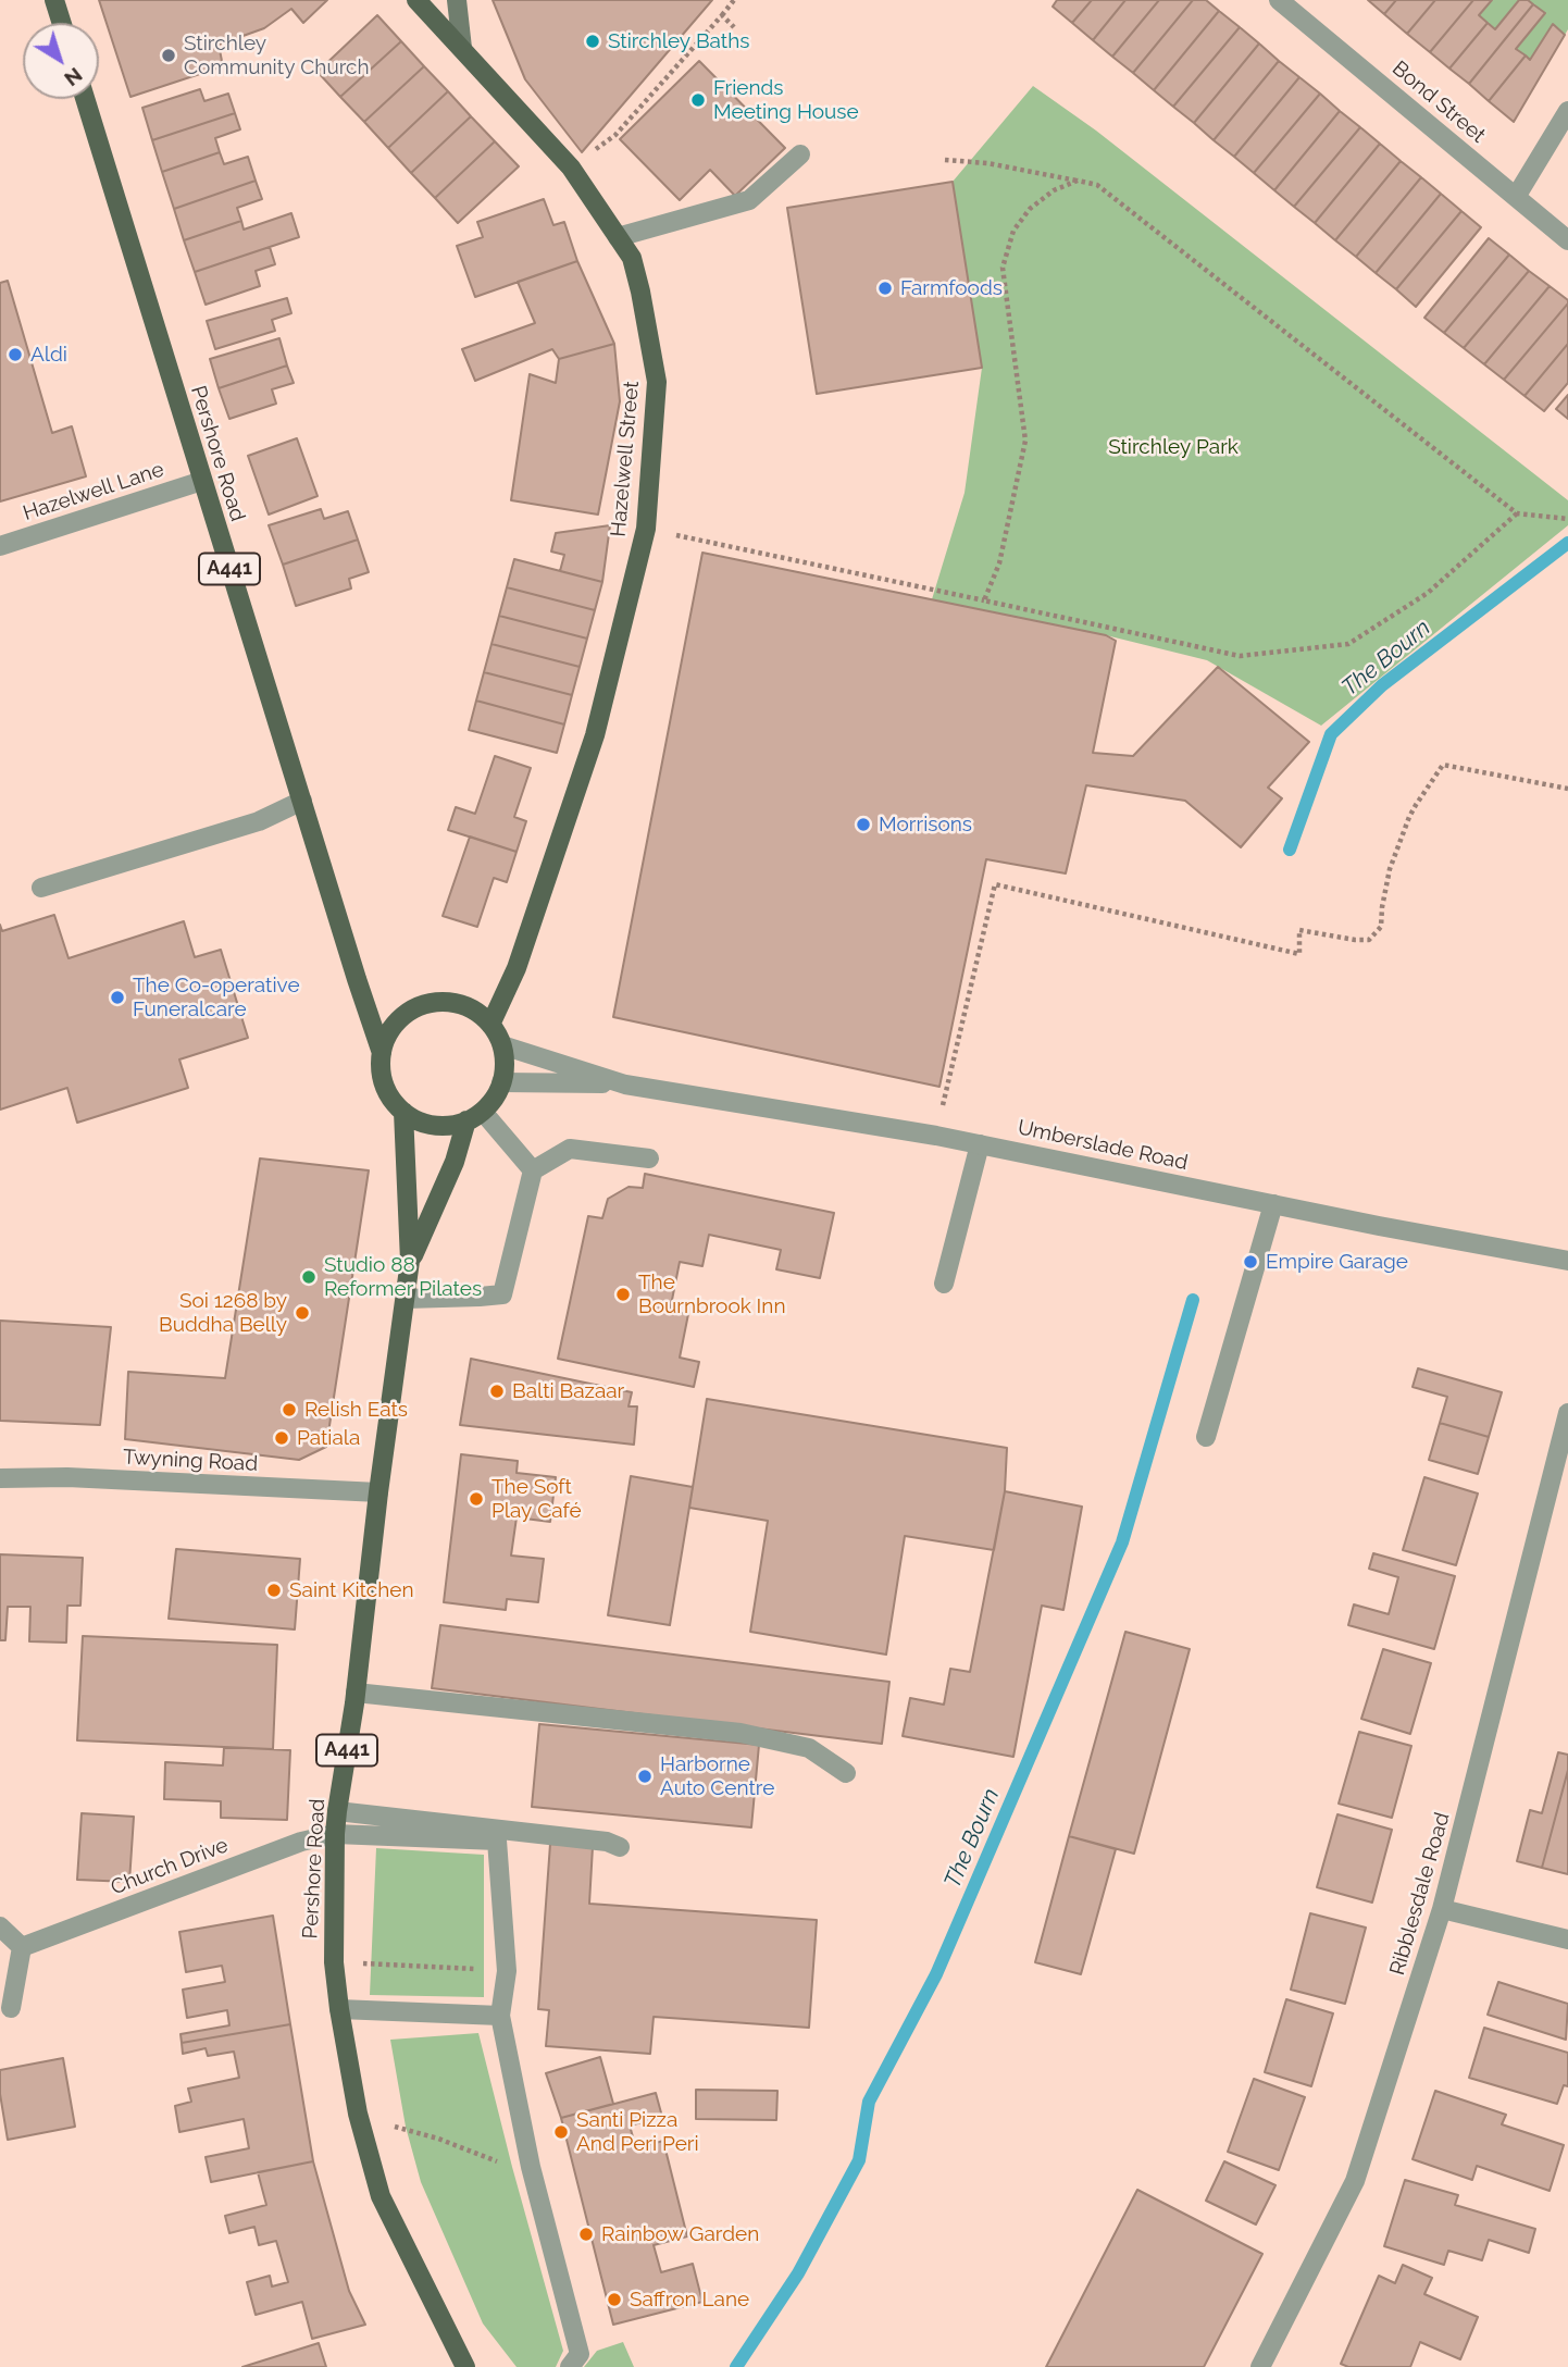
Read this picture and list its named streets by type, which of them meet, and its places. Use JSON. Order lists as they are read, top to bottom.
{
  "streets": {
    "main road": ["Pershore Road", "Hazelwell Street", "A441"],
    "street": [
      "Bond Street",
      "Hazelwell Lane",
      "Umberslade Road",
      "Twyning Road",
      "Church Drive",
      "Ribblesdale Road"
    ]
  },
  "crossings": [
    ["Pershore Road", "Hazelwell Street"],
    ["Pershore Road", "Hazelwell Lane"],
    ["Pershore Road", "Umberslade Road"],
    ["Pershore Road", "Twyning Road"],
    ["Pershore Road", "Church Drive"],
    ["Hazelwell Street", "Umberslade Road"]
  ],
  "water": ["The Bourn"],
  "parks": ["Stirchley Park"],
  "places": [
    "Stirchley Baths",
    "Stirchley Community Church",
    "Friends Meeting House",
    "Farmfoods",
    "Aldi",
    "Morrisons",
    "The Co-operative Funeralcare",
    "Empire Garage",
    "Studio 88 Reformer Pilates",
    "The Bournbrook Inn",
    "Soi 1268 by Buddha Belly",
    "Balti Bazaar",
    "Relish Eats",
    "Patiala",
    "The Soft Play Café",
    "Saint Kitchen",
    "Harborne Auto Centre",
    "Santi Pizza And Peri Peri",
    "Rainbow Garden",
    "Saffron Lane"
  ],
  "north": "bottom right"
}
